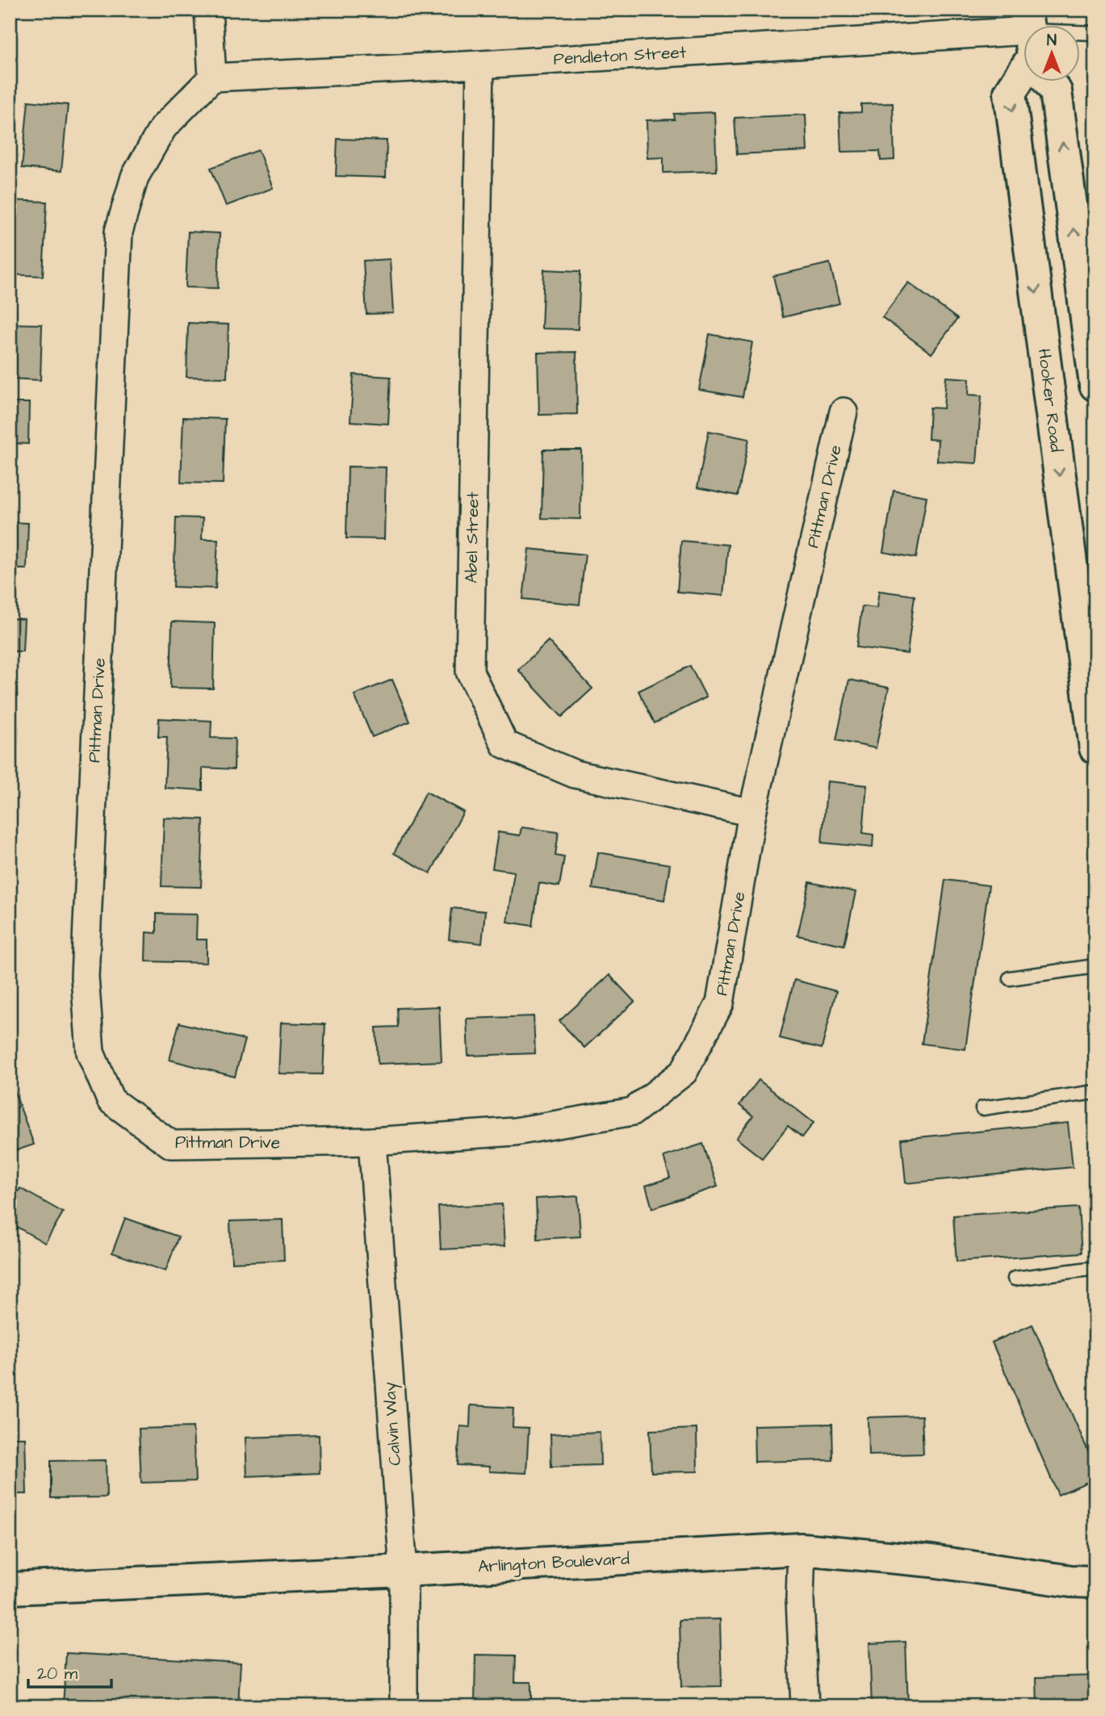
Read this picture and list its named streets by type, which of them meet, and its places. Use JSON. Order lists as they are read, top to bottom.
{
  "streets": {
    "main road": ["Hooker Road", "Arlington Boulevard"],
    "street": [
      "Pendleton Street",
      "Pittman Drive",
      "Abel Street",
      "Calvin Way"
    ]
  },
  "crossings": [
    ["Pendleton Street", "Pittman Drive"],
    ["Pendleton Street", "Abel Street"],
    ["Pittman Drive", "Abel Street"],
    ["Pittman Drive", "Calvin Way"],
    ["Calvin Way", "Arlington Boulevard"]
  ],
  "scale_bar": "20 m",
  "north": "top"
}
